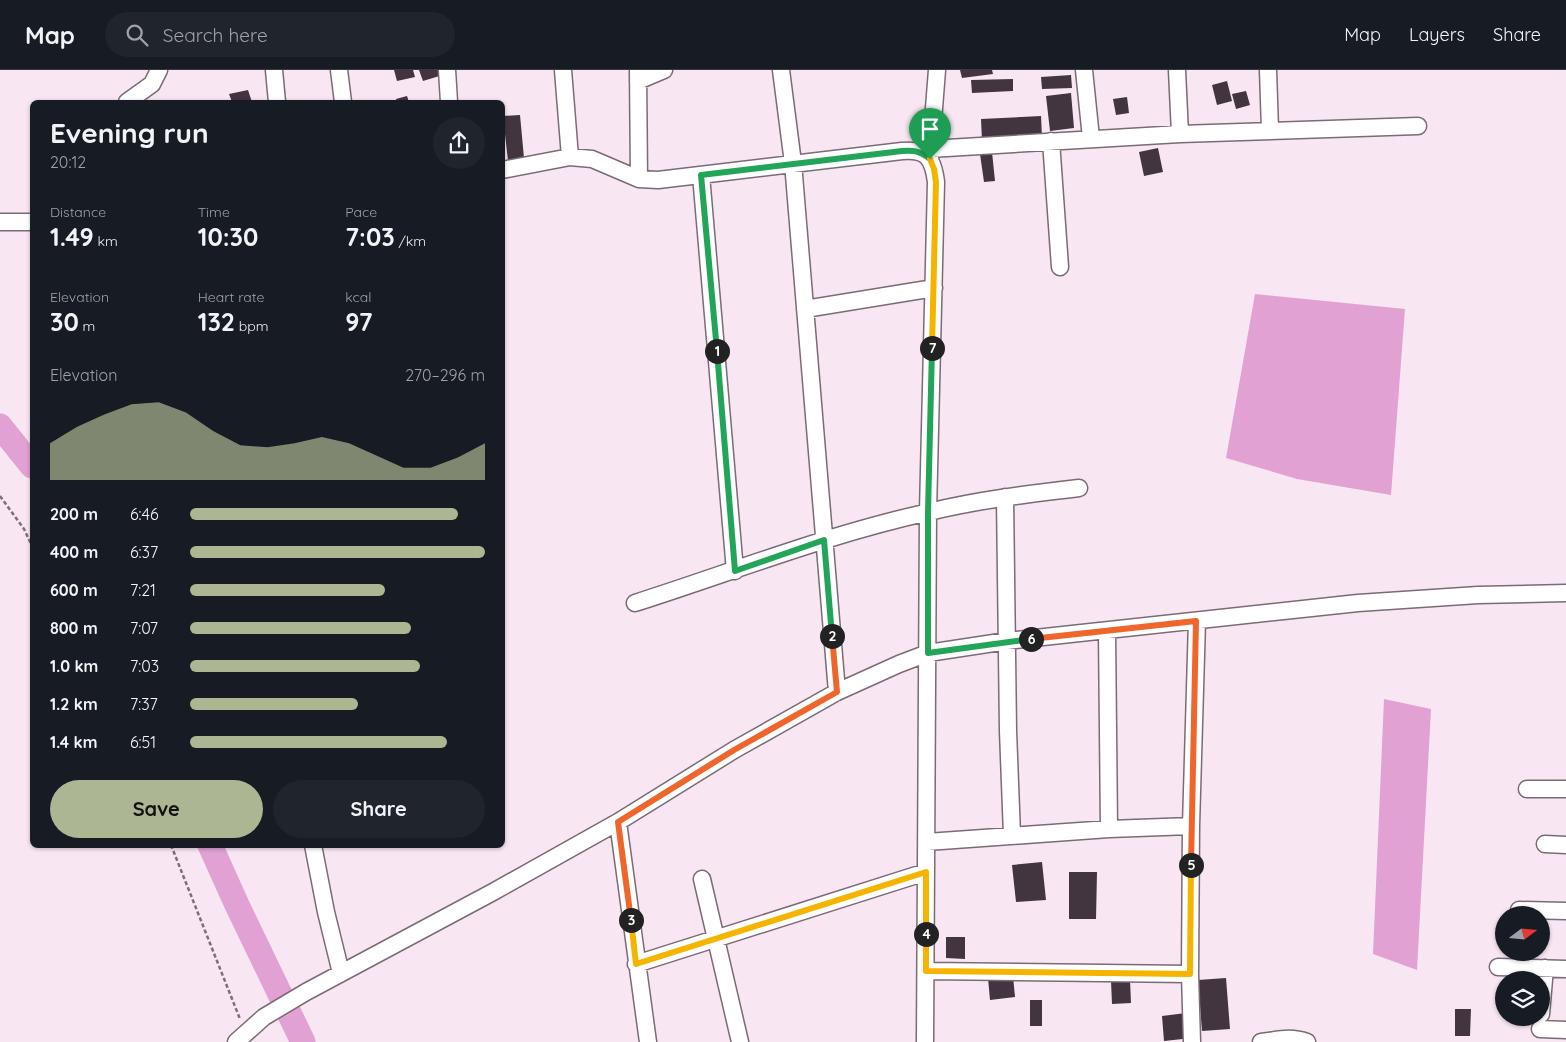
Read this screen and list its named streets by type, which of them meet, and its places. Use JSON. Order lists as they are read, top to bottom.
{
  "north": "right",
  "page": {
    "header": "Map",
    "search": "Search here",
    "nav": ["Map", "Layers", "Share"],
    "heading": ["Evening run", "20:12"],
    "stats": [
      ["Distance", "1.49 km"],
      ["Time", "10:30"],
      ["Pace", "7:03 /km"],
      ["Elevation", "30 m"],
      ["Heart rate", "132 bpm"],
      ["kcal", "97"]
    ],
    "pins": [
      "7",
      "1",
      "2",
      "6",
      "5",
      "3",
      "4"
    ],
    "chart": ["Elevation", "270–296 m"],
    "list": [
      {
        "name": "200 m",
        "note": "6:46"
      },
      {
        "name": "400 m",
        "note": "6:37"
      },
      {
        "name": "600 m",
        "note": "7:21"
      },
      {
        "name": "800 m",
        "note": "7:07"
      },
      {
        "name": "1.0 km",
        "note": "7:03"
      },
      {
        "name": "1.2 km",
        "note": "7:37"
      },
      {
        "name": "1.4 km",
        "note": "6:51"
      }
    ],
    "buttons": ["Save", "Share"]
  }
}
